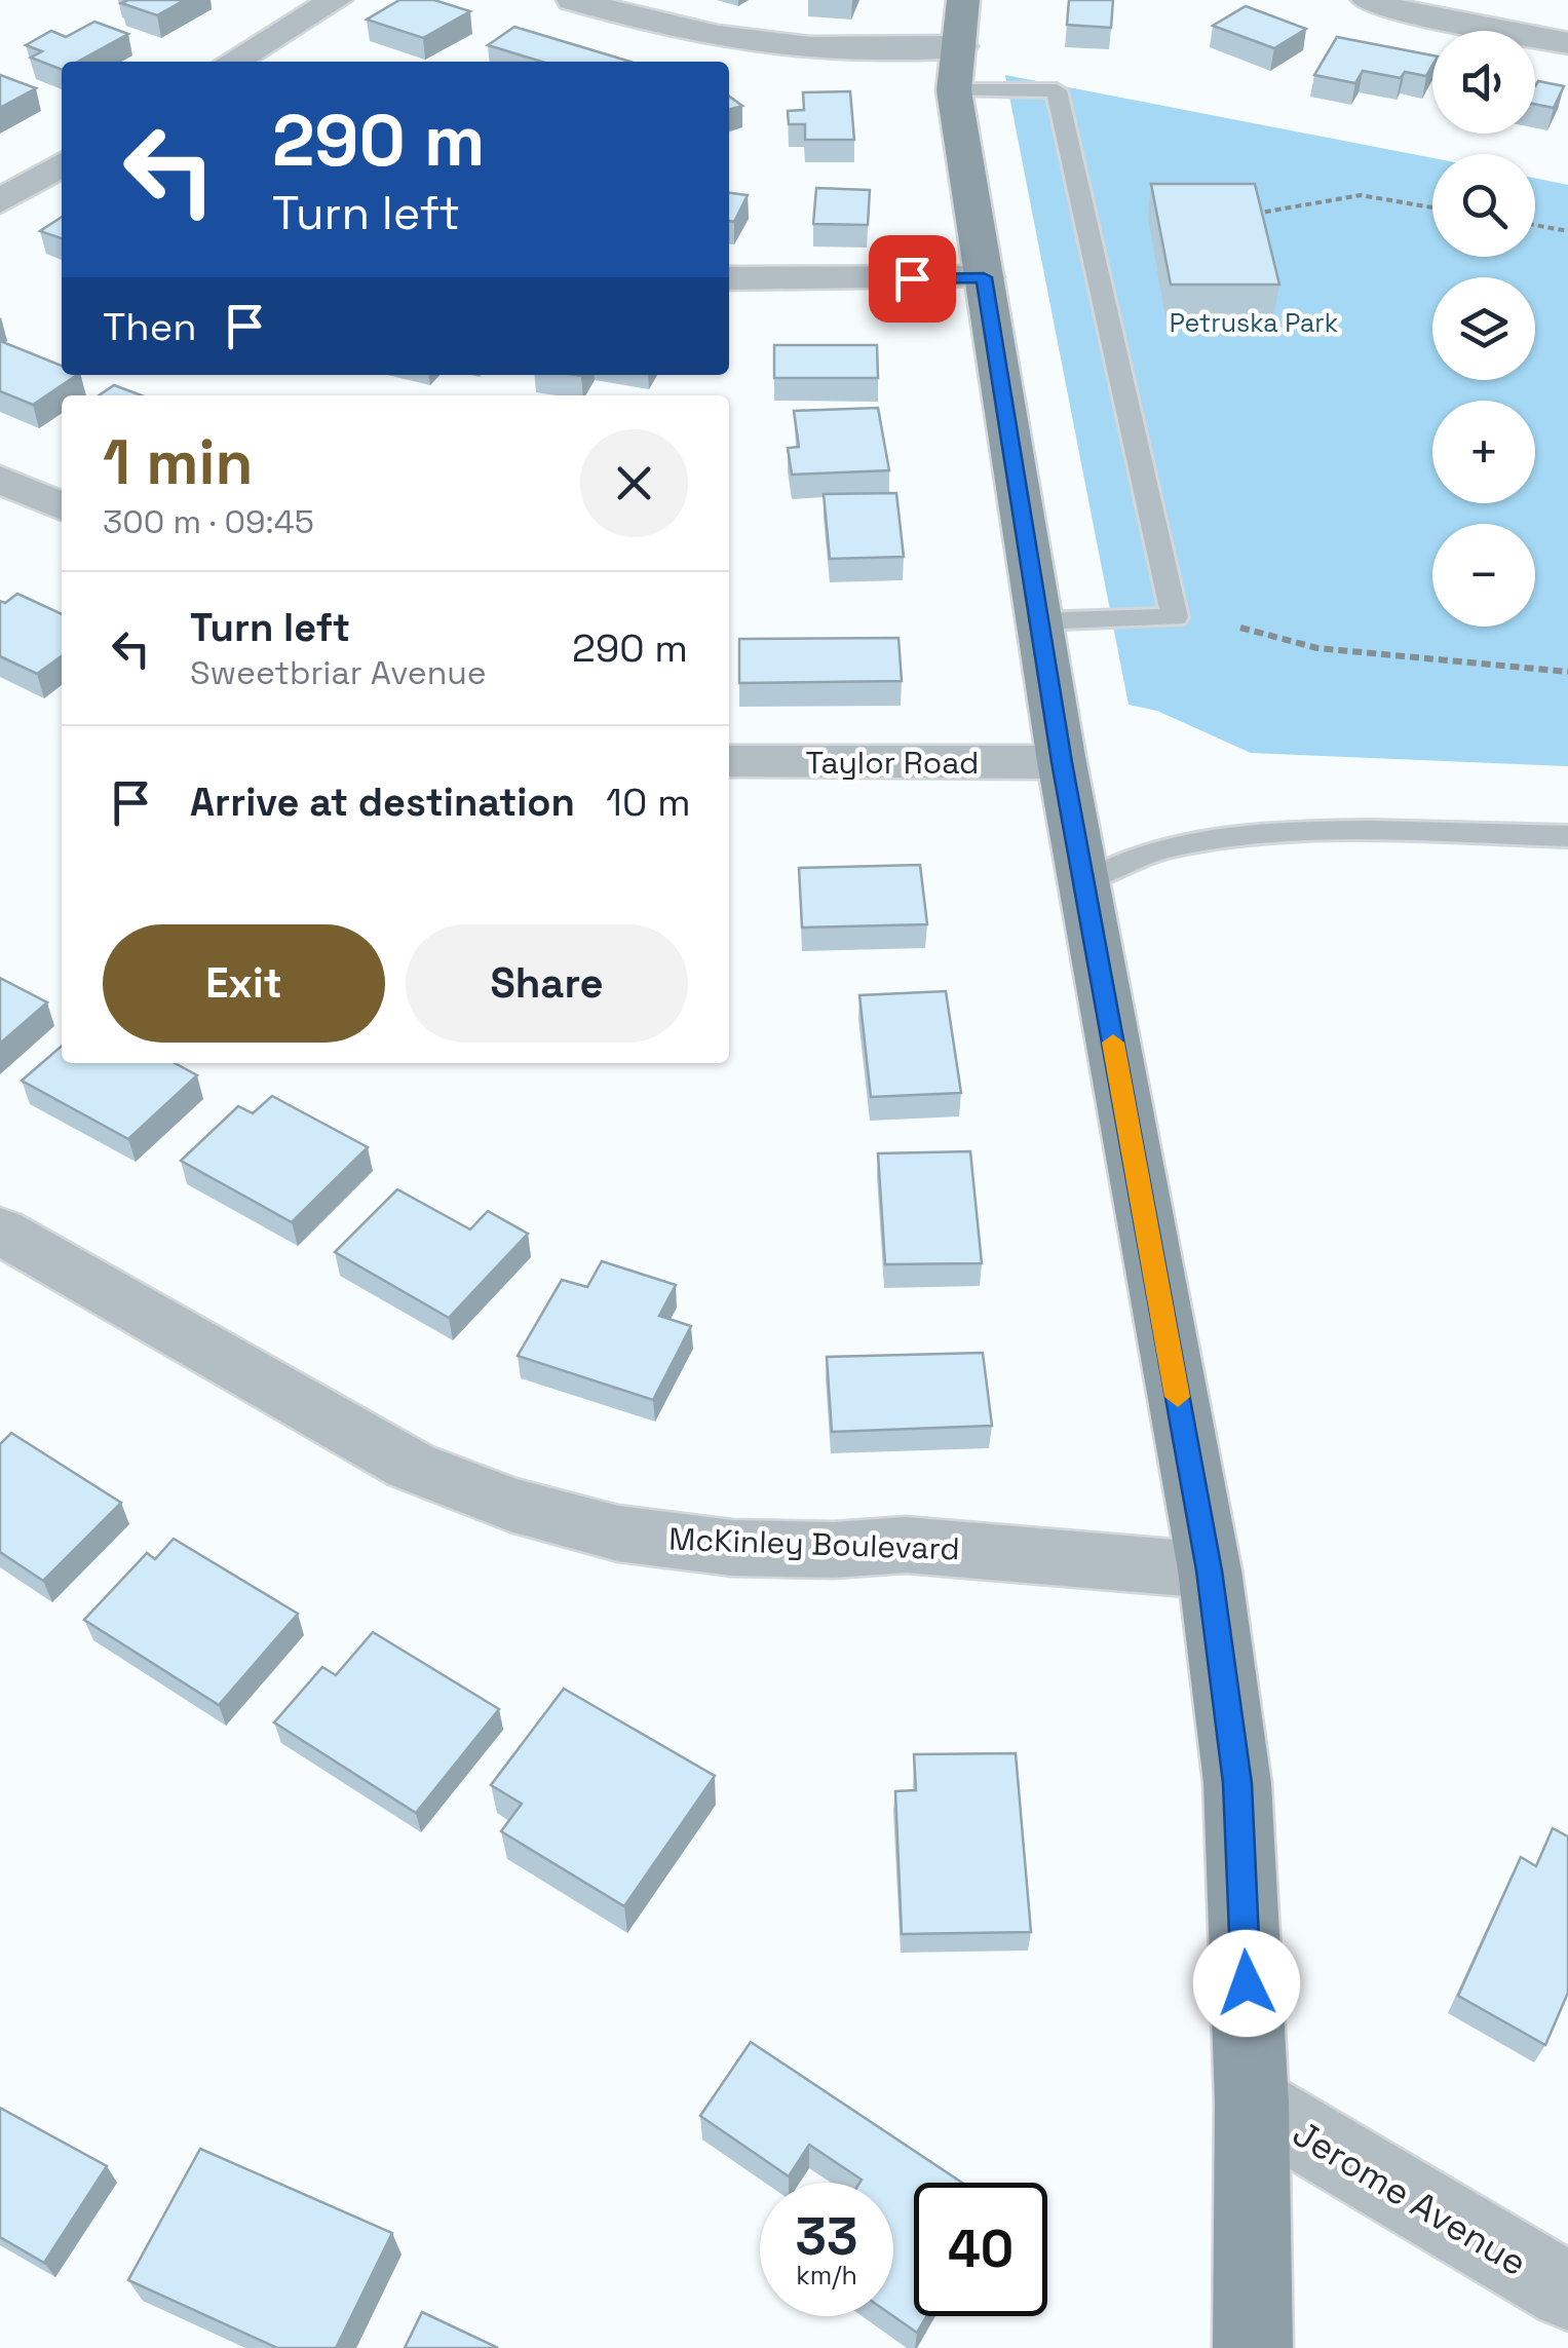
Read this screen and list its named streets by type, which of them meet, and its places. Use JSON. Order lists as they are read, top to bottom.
{
  "streets": {
    "street": ["Taylor Road", "McKinley Boulevard", "Jerome Avenue"]
  },
  "parks": ["Petruska Park"],
  "page": {
    "map_buttons": ["+", "−"],
    "turn": ["290 m", "Turn left"],
    "then": "Then",
    "heading": ["1 min", "300 m · 09:45"],
    "list": [
      {
        "name": "Turn left",
        "note": "Sweetbriar Avenue",
        "value": "290 m"
      },
      {
        "name": "Arrive at destination",
        "value": "10 m"
      }
    ],
    "buttons": ["Exit", "Share"],
    "speed": "33 km/h",
    "limit": "40"
  }
}
